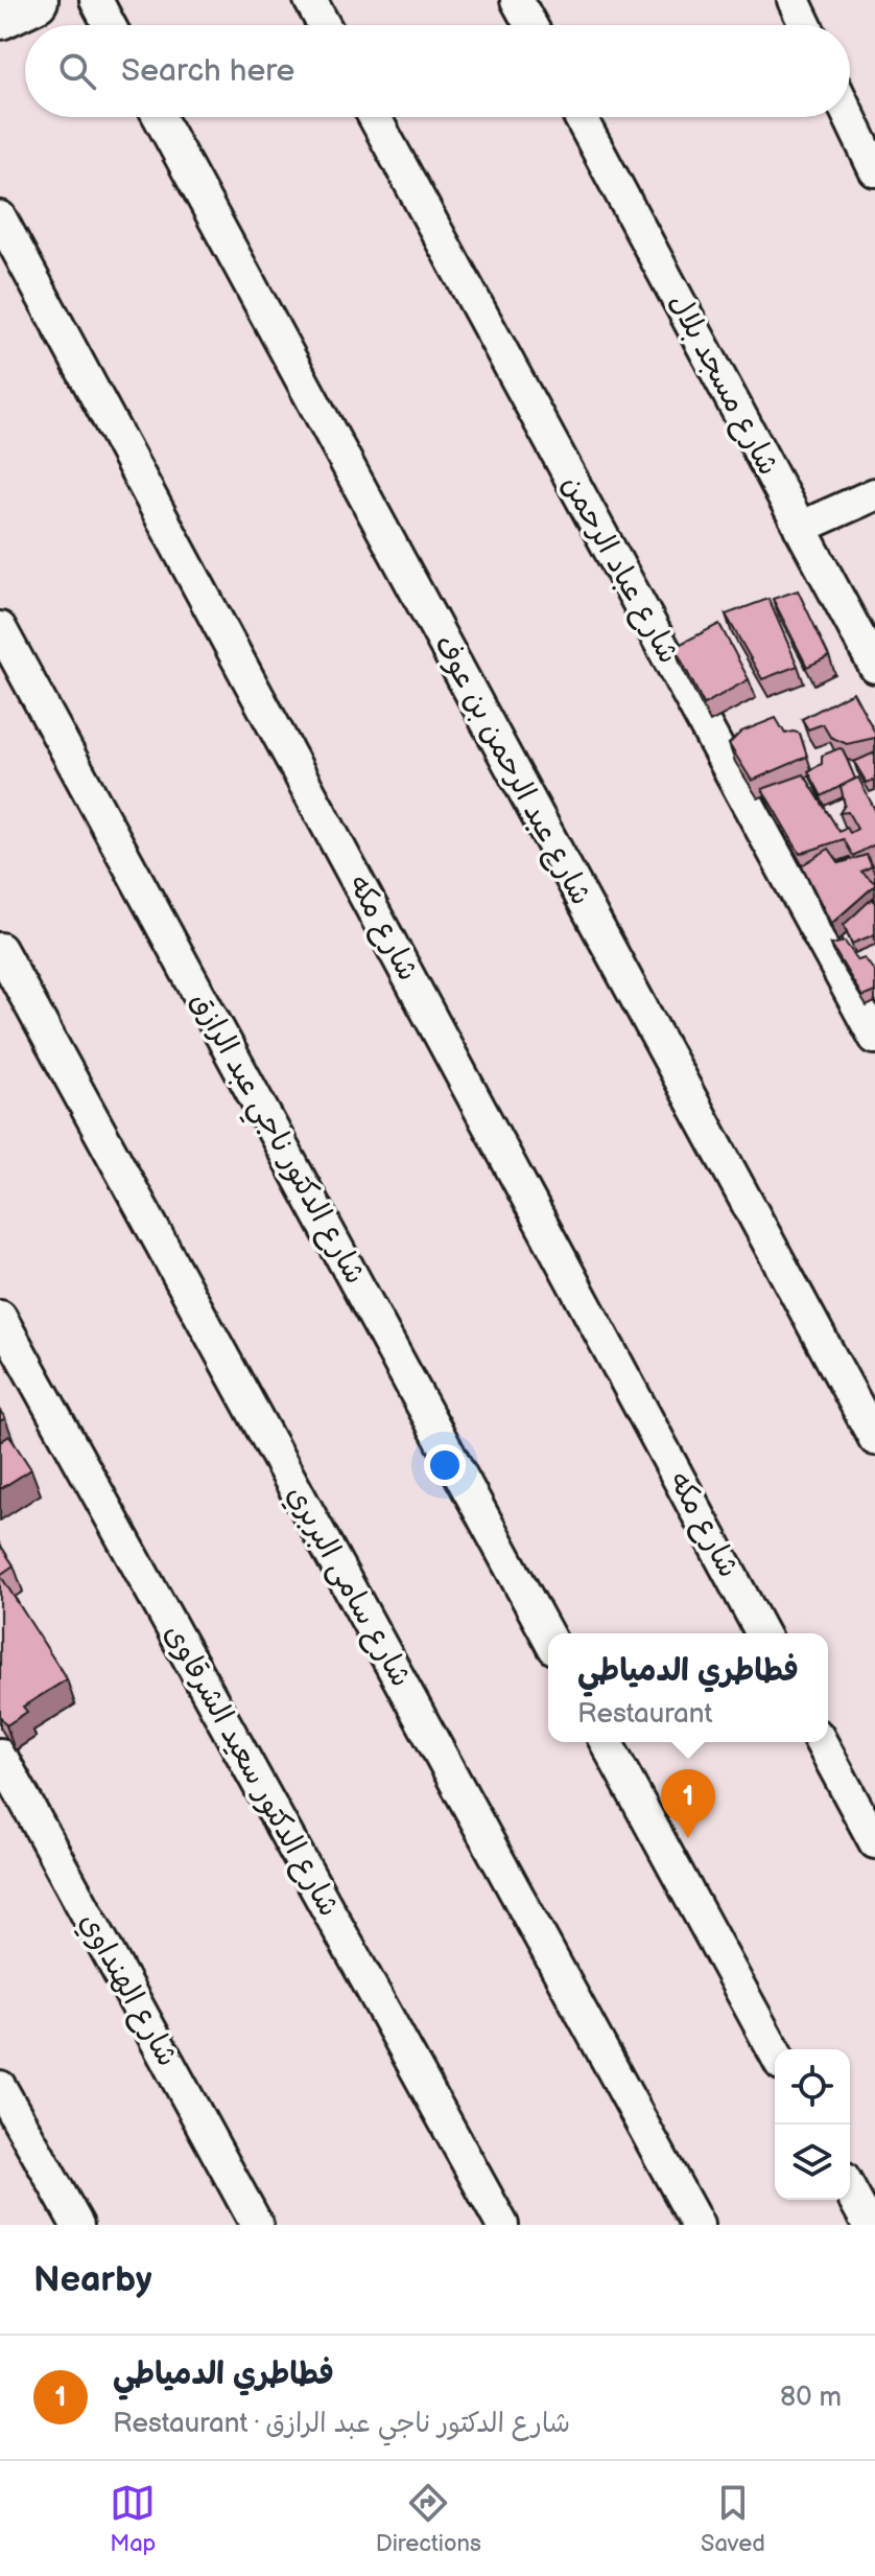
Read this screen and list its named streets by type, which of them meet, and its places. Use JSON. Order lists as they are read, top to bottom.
{
  "streets": {
    "street": [
      "شارع مسجد بلال",
      "شارع عباد الرحمن",
      "شارع عبد الرحمن بن عوف",
      "شارع مكه",
      "شارع الدكتور ناجي عبد الرازق",
      "شارع سامى البربري",
      "شارع الدكتور سعيد الشرقاوى",
      "شارع الهنداوي"
    ]
  },
  "page": {
    "search": "Search here",
    "popup": ["فطاطري الدمياطي", "Restaurant"],
    "pins": "1",
    "heading": "Nearby",
    "list": [
      {
        "mark": "1",
        "name": "فطاطري الدمياطي",
        "note": "Restaurant · شارع الدكتور ناجي عبد الرازق",
        "value": "80 m"
      }
    ],
    "nav": ["Map", "Directions", "Saved"]
  }
}
